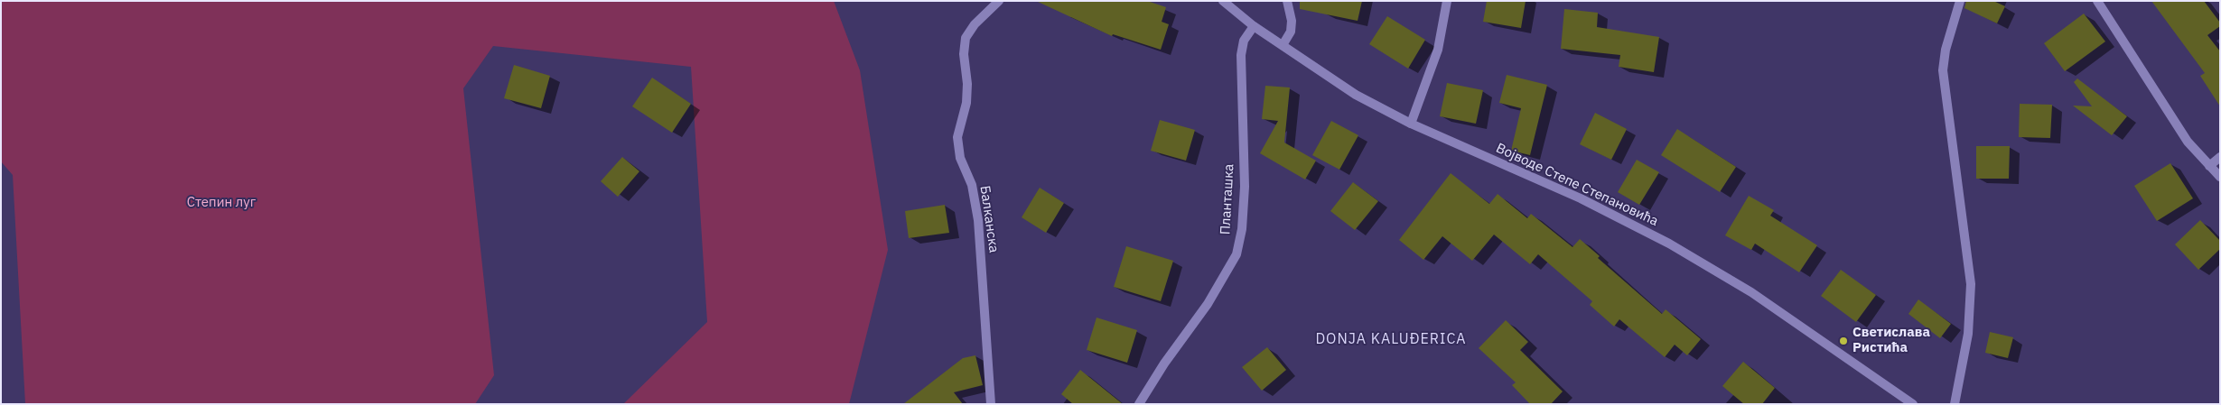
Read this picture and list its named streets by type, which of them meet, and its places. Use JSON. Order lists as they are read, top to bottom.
{
  "streets": {
    "street": ["Војводе Степе Степановића", "Планташка", "Балканска"]
  },
  "crossings": [
    ["Војводе Степе Степановића", "Планташка"]
  ],
  "districts": ["DONJA KALUĐERICA"],
  "parks": ["Степин луг"],
  "places": ["Светислава Ристића"]
}
